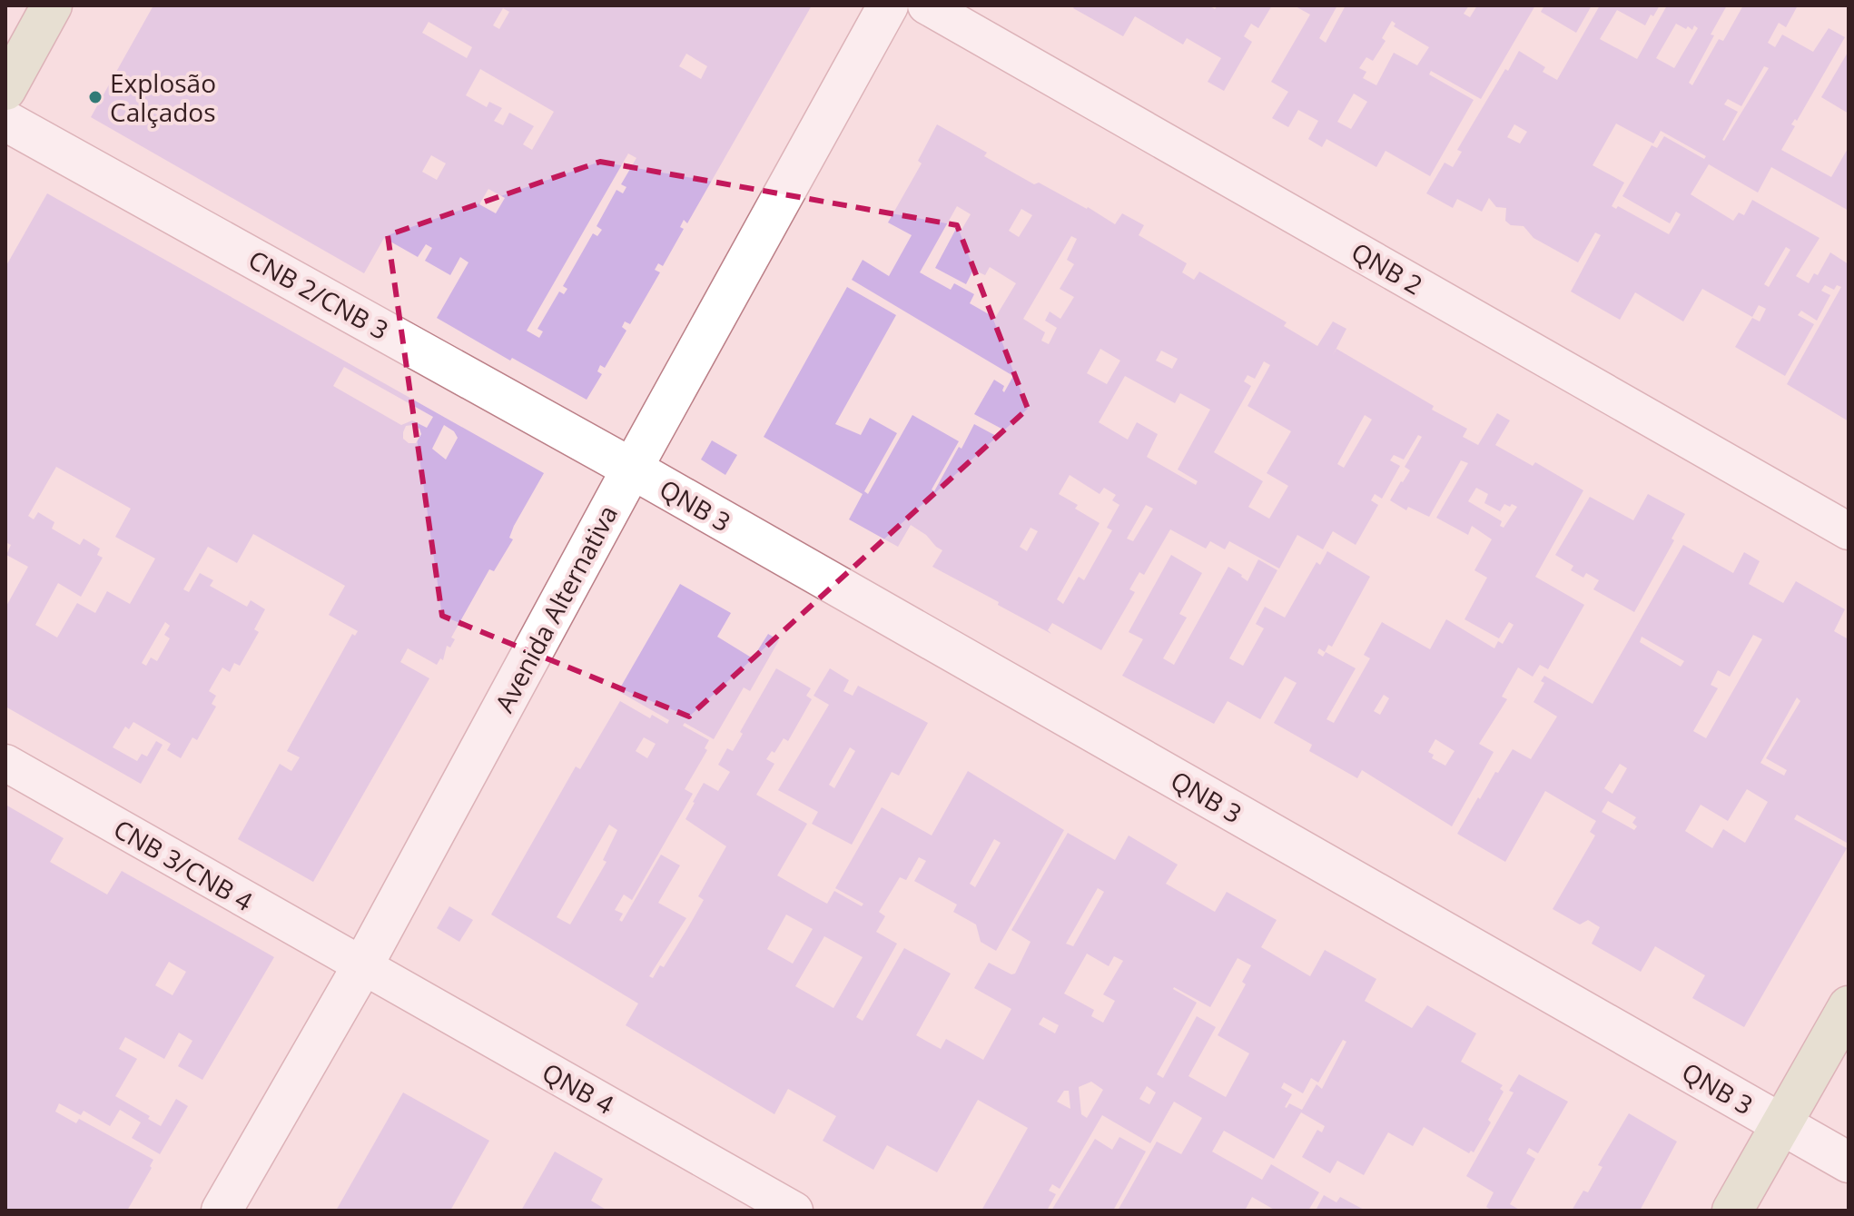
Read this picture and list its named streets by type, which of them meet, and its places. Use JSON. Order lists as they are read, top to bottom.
{
  "streets": {
    "street": [
      "QNB 2",
      "CNB 2/CNB 3",
      "QNB 3",
      "Avenida Alternativa",
      "CNB 3/CNB 4",
      "QNB 4"
    ]
  },
  "crossings": [
    ["CNB 2/CNB 3", "QNB 3"],
    ["CNB 2/CNB 3", "Avenida Alternativa"],
    ["QNB 3", "Avenida Alternativa"],
    ["Avenida Alternativa", "CNB 3/CNB 4"],
    ["Avenida Alternativa", "QNB 4"],
    ["CNB 3/CNB 4", "QNB 4"]
  ],
  "places": ["Explosão Calçados"]
}
